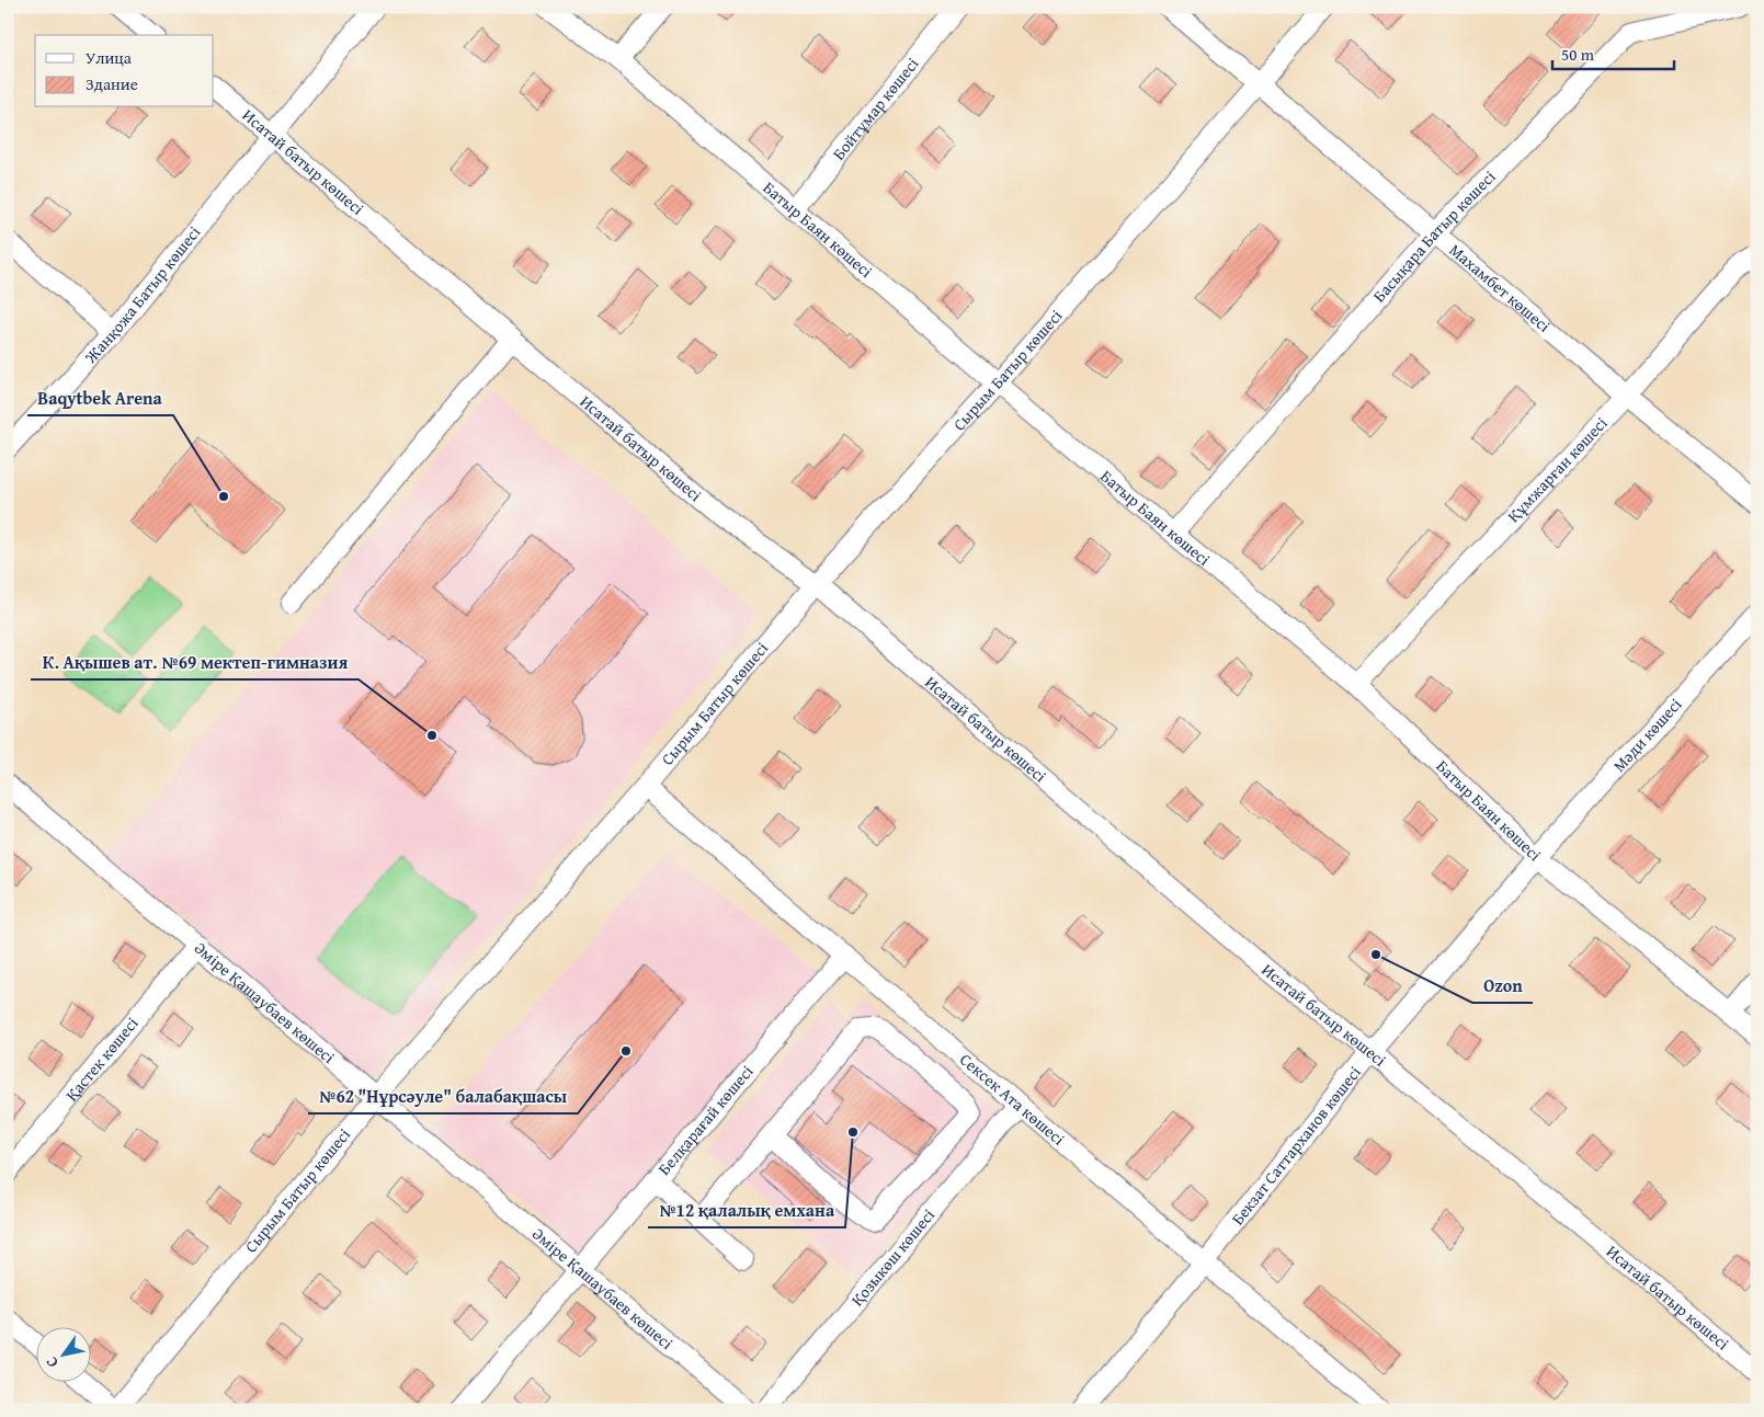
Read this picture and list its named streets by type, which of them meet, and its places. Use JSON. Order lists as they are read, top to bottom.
{
  "streets": {
    "street": [
      "Бойтұмар көшесі",
      "Исатай батыр көшесі",
      "Батыр Баян көшесі",
      "Басықара Батыр көшесі",
      "Махамбет көшесі",
      "Жанқожа Батыр көшесі",
      "Сырым Батыр көшесі",
      "Құмжарған көшесі",
      "Мәди көшесі",
      "Әміре Қашаубаев көшесі",
      "Қастек көшесі",
      "Сексек Ата көшесі",
      "Белқарағай көшесі",
      "Бекзат Саттарханов көшесі",
      "Қозыкөш көшесі"
    ]
  },
  "crossings": [
    ["Бойтұмар көшесі", "Батыр Баян көшесі"],
    ["Исатай батыр көшесі", "Жанқожа Батыр көшесі"],
    ["Исатай батыр көшесі", "Сырым Батыр көшесі"],
    ["Исатай батыр көшесі", "Бекзат Саттарханов көшесі"],
    ["Батыр Баян көшесі", "Басықара Батыр көшесі"],
    ["Батыр Баян көшесі", "Сырым Батыр көшесі"],
    ["Батыр Баян көшесі", "Құмжарған көшесі"],
    ["Батыр Баян көшесі", "Мәди көшесі"],
    ["Батыр Баян көшесі", "Бекзат Саттарханов көшесі"],
    ["Басықара Батыр көшесі", "Махамбет көшесі"],
    ["Махамбет көшесі", "Сырым Батыр көшесі"],
    ["Махамбет көшесі", "Құмжарған көшесі"],
    ["Сырым Батыр көшесі", "Әміре Қашаубаев көшесі"],
    ["Сырым Батыр көшесі", "Сексек Ата көшесі"],
    ["Мәди көшесі", "Бекзат Саттарханов көшесі"],
    ["Әміре Қашаубаев көшесі", "Қастек көшесі"],
    ["Әміре Қашаубаев көшесі", "Белқарағай көшесі"],
    ["Сексек Ата көшесі", "Белқарағай көшесі"],
    ["Сексек Ата көшесі", "Бекзат Саттарханов көшесі"],
    ["Сексек Ата көшесі", "Қозыкөш көшесі"]
  ],
  "places": [
    "Baqytbek Arena",
    "К. Ақышев ат. №69 мектеп-гимназия",
    "Ozon",
    "№62 \"Нұрсәуле\" балабақшасы",
    "№12 қалалық емхана"
  ],
  "legend": ["Улица", "Здание"],
  "scale_bar": "50 m",
  "north": "bottom left"
}
